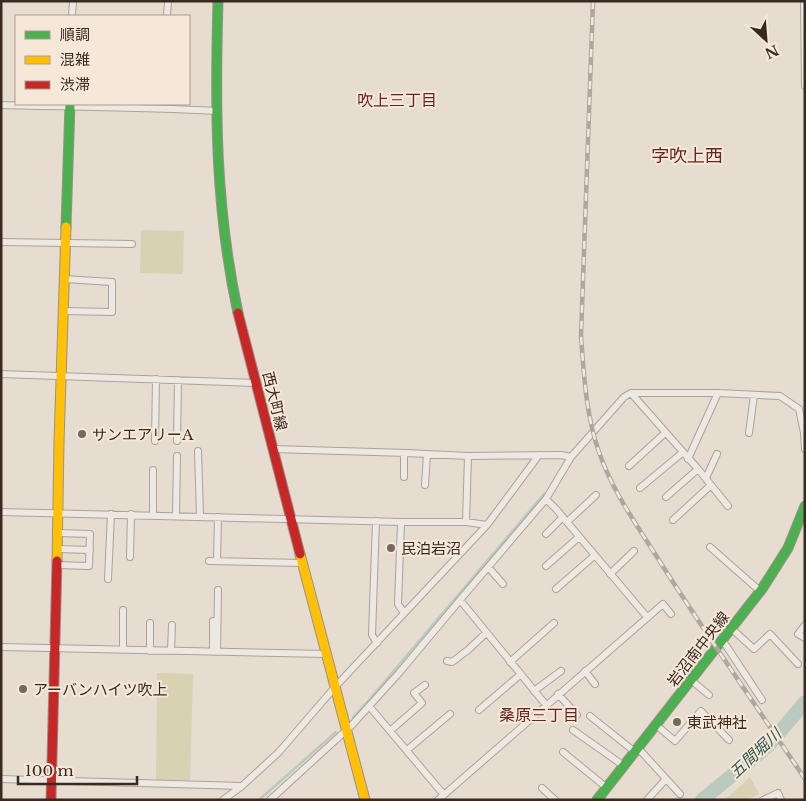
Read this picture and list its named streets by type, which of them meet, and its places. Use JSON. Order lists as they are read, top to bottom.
{
  "streets": {
    "street": ["西大町線", "岩沼南中央線"]
  },
  "districts": ["吹上三丁目", "字吹上西", "桑原三丁目"],
  "water": ["五間堀川"],
  "places": [
    "サンエアリーA",
    "民泊岩沼",
    "アーバンハイツ吹上",
    "東武神社"
  ],
  "legend": ["順調", "混雑", "渋滞"],
  "scale_bar": "100 m",
  "north": "bottom right"
}
